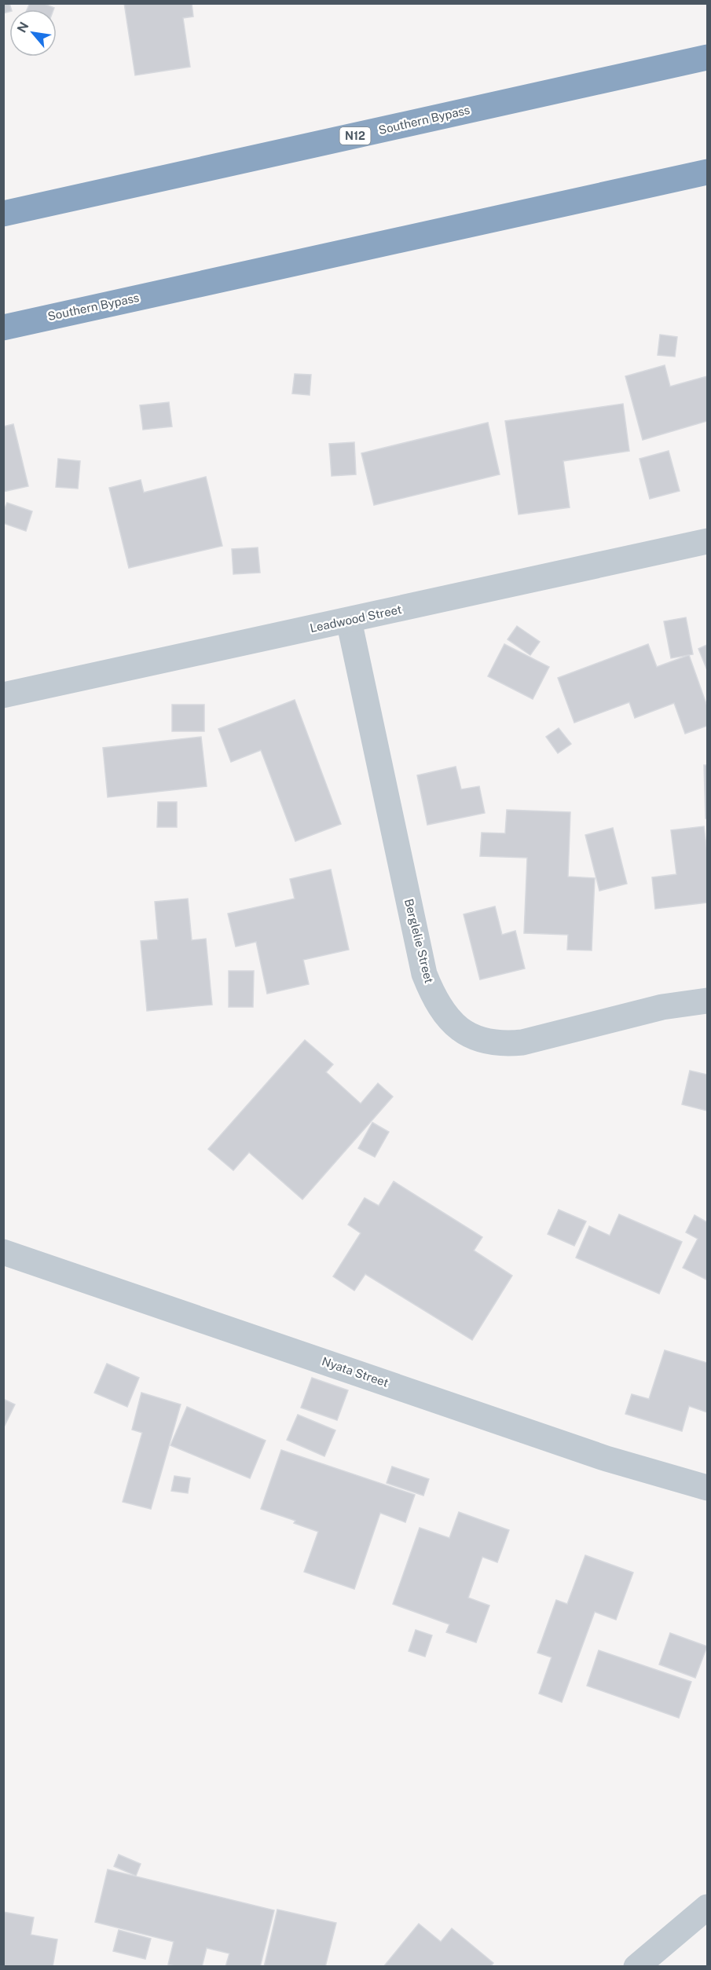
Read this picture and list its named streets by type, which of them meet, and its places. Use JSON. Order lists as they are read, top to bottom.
{
  "streets": {
    "highway": ["Southern Bypass", "N12"],
    "street": ["Leadwood Street", "Berglelie Street", "Nyata Street"]
  },
  "crossings": [
    ["Leadwood Street", "Berglelie Street"]
  ],
  "north": "top left"
}
